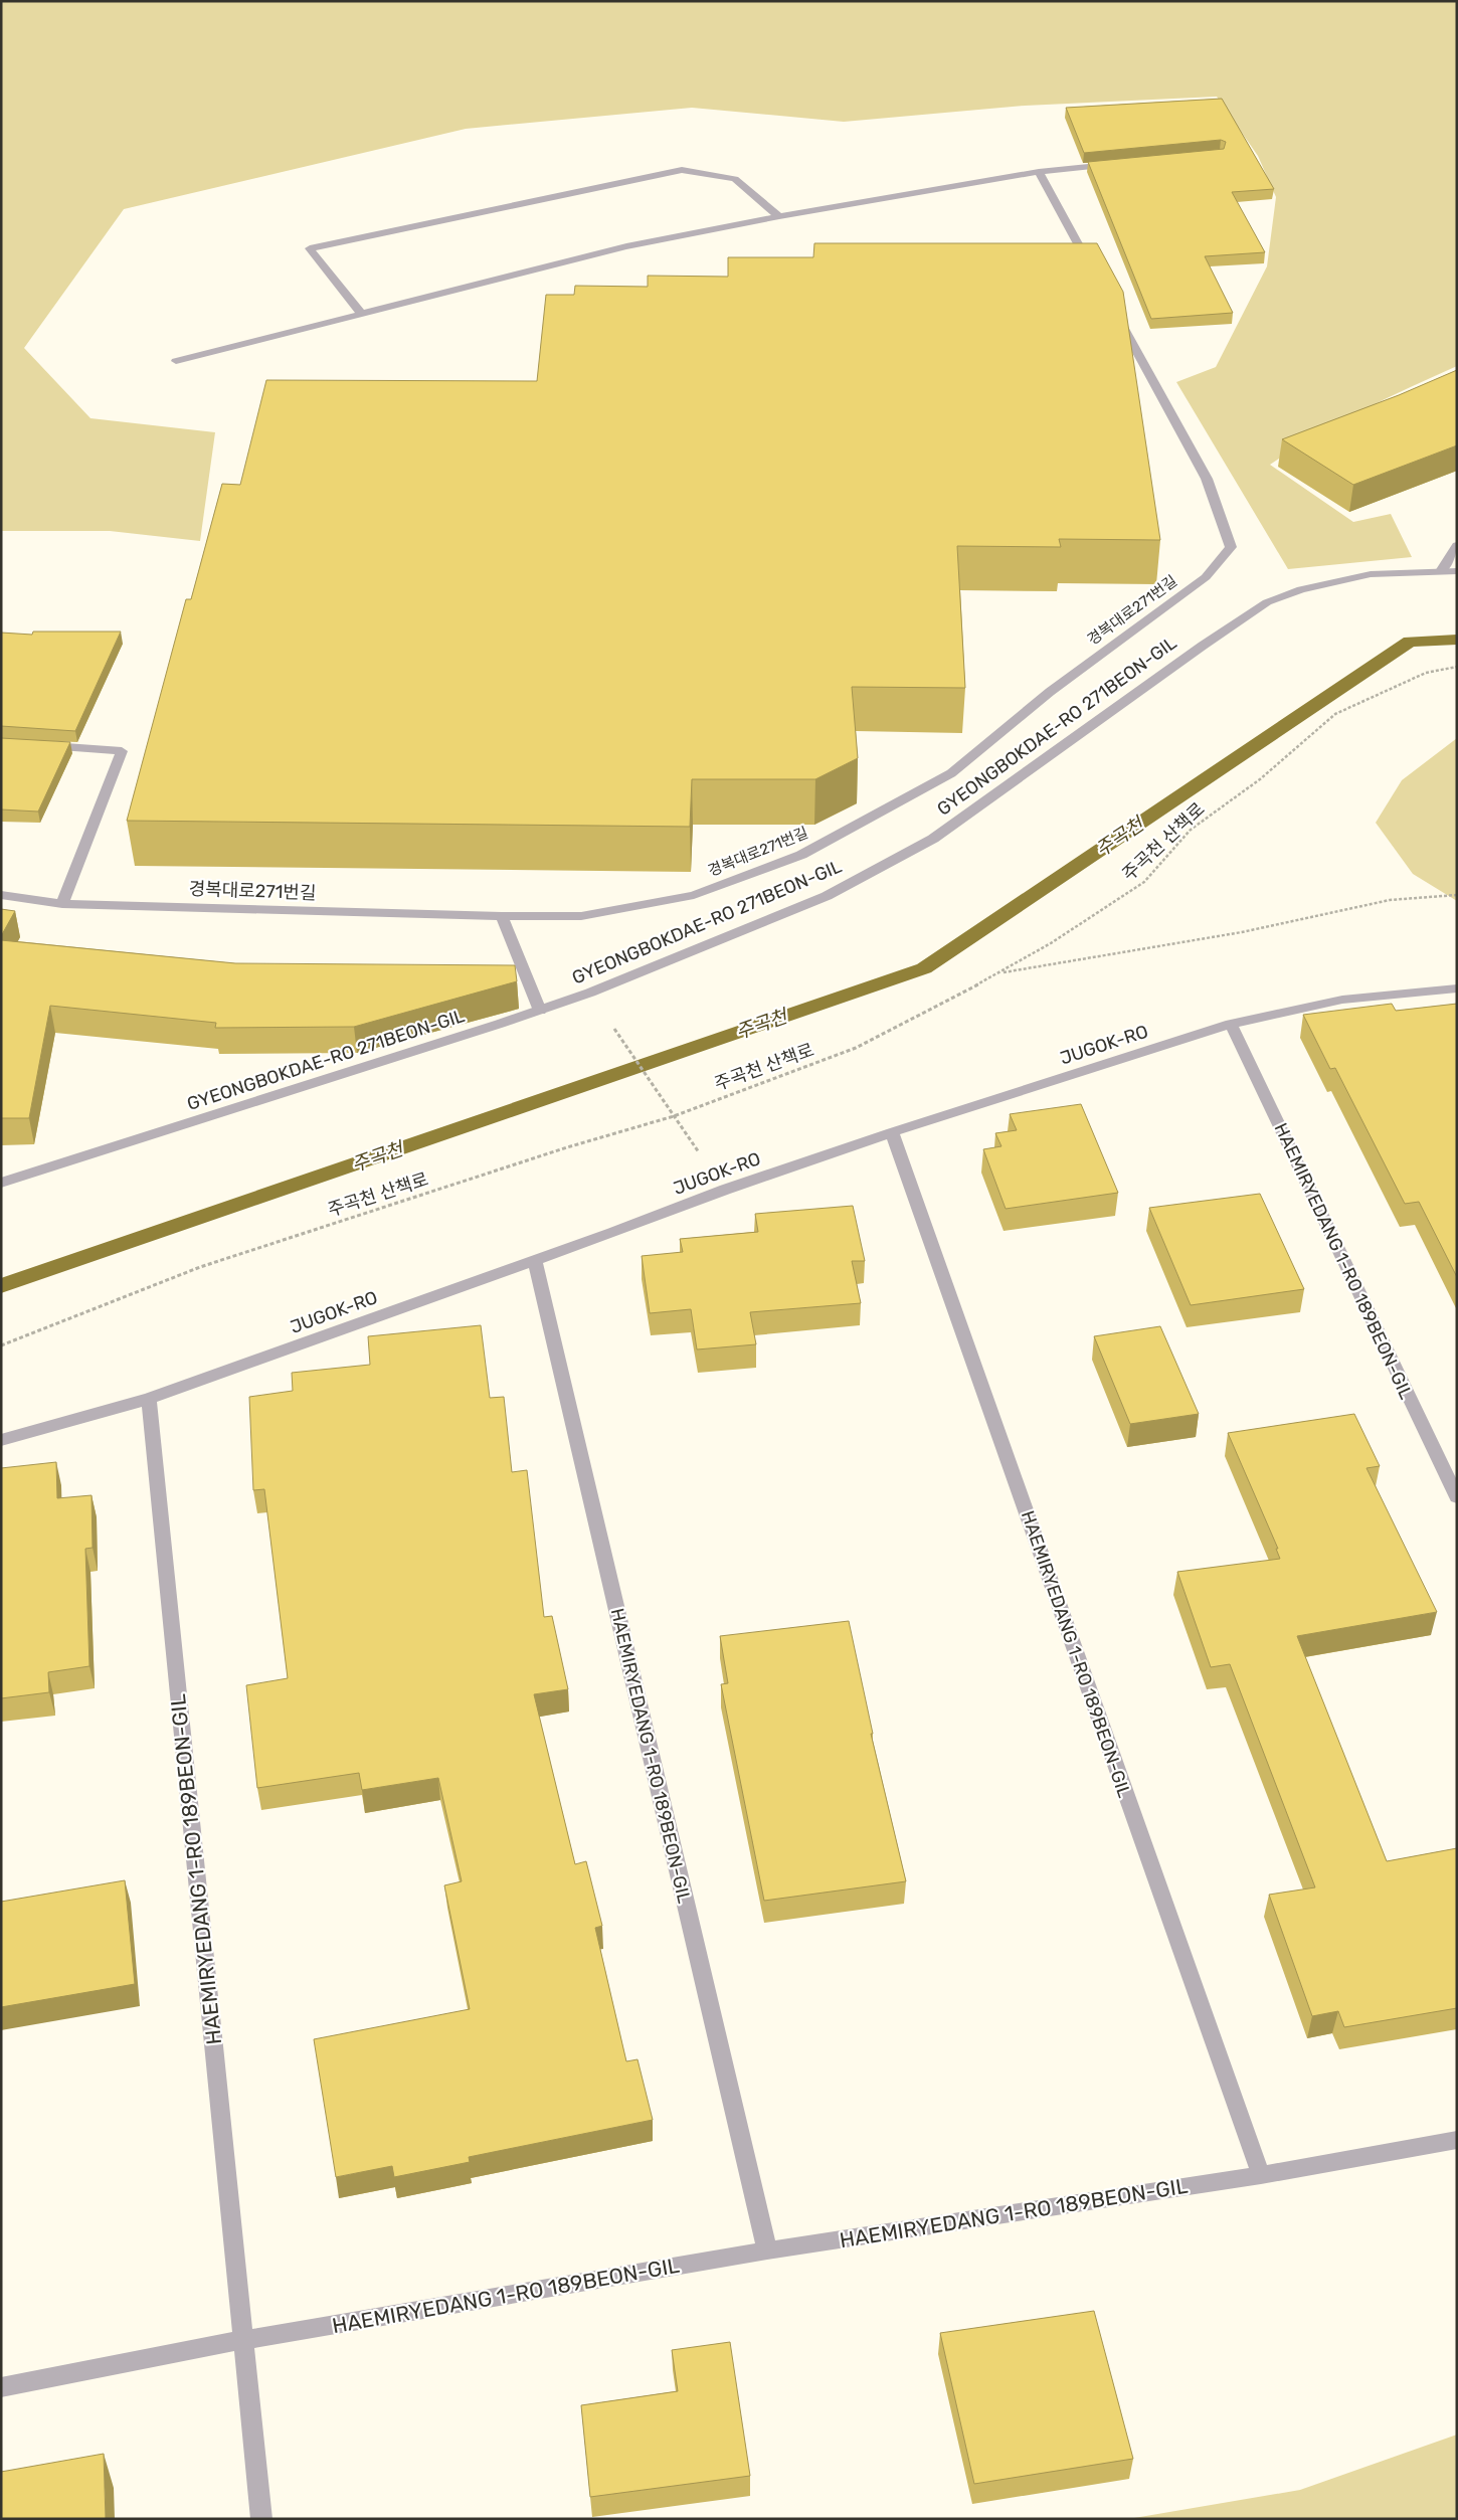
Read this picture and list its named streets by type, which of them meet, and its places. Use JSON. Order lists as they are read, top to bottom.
{
  "streets": {
    "street": [
      "경복대로271번길",
      "GYEONGBOKDAE-RO 271BEON-GIL",
      "JUGOK-RO",
      "HAEMIRYEDANG 1-RO 189BEON-GIL"
    ],
    "path": ["주곡천 산책로"]
  },
  "crossings": [
    ["JUGOK-RO", "HAEMIRYEDANG 1-RO 189BEON-GIL"]
  ],
  "water": ["주곡천"]
}
